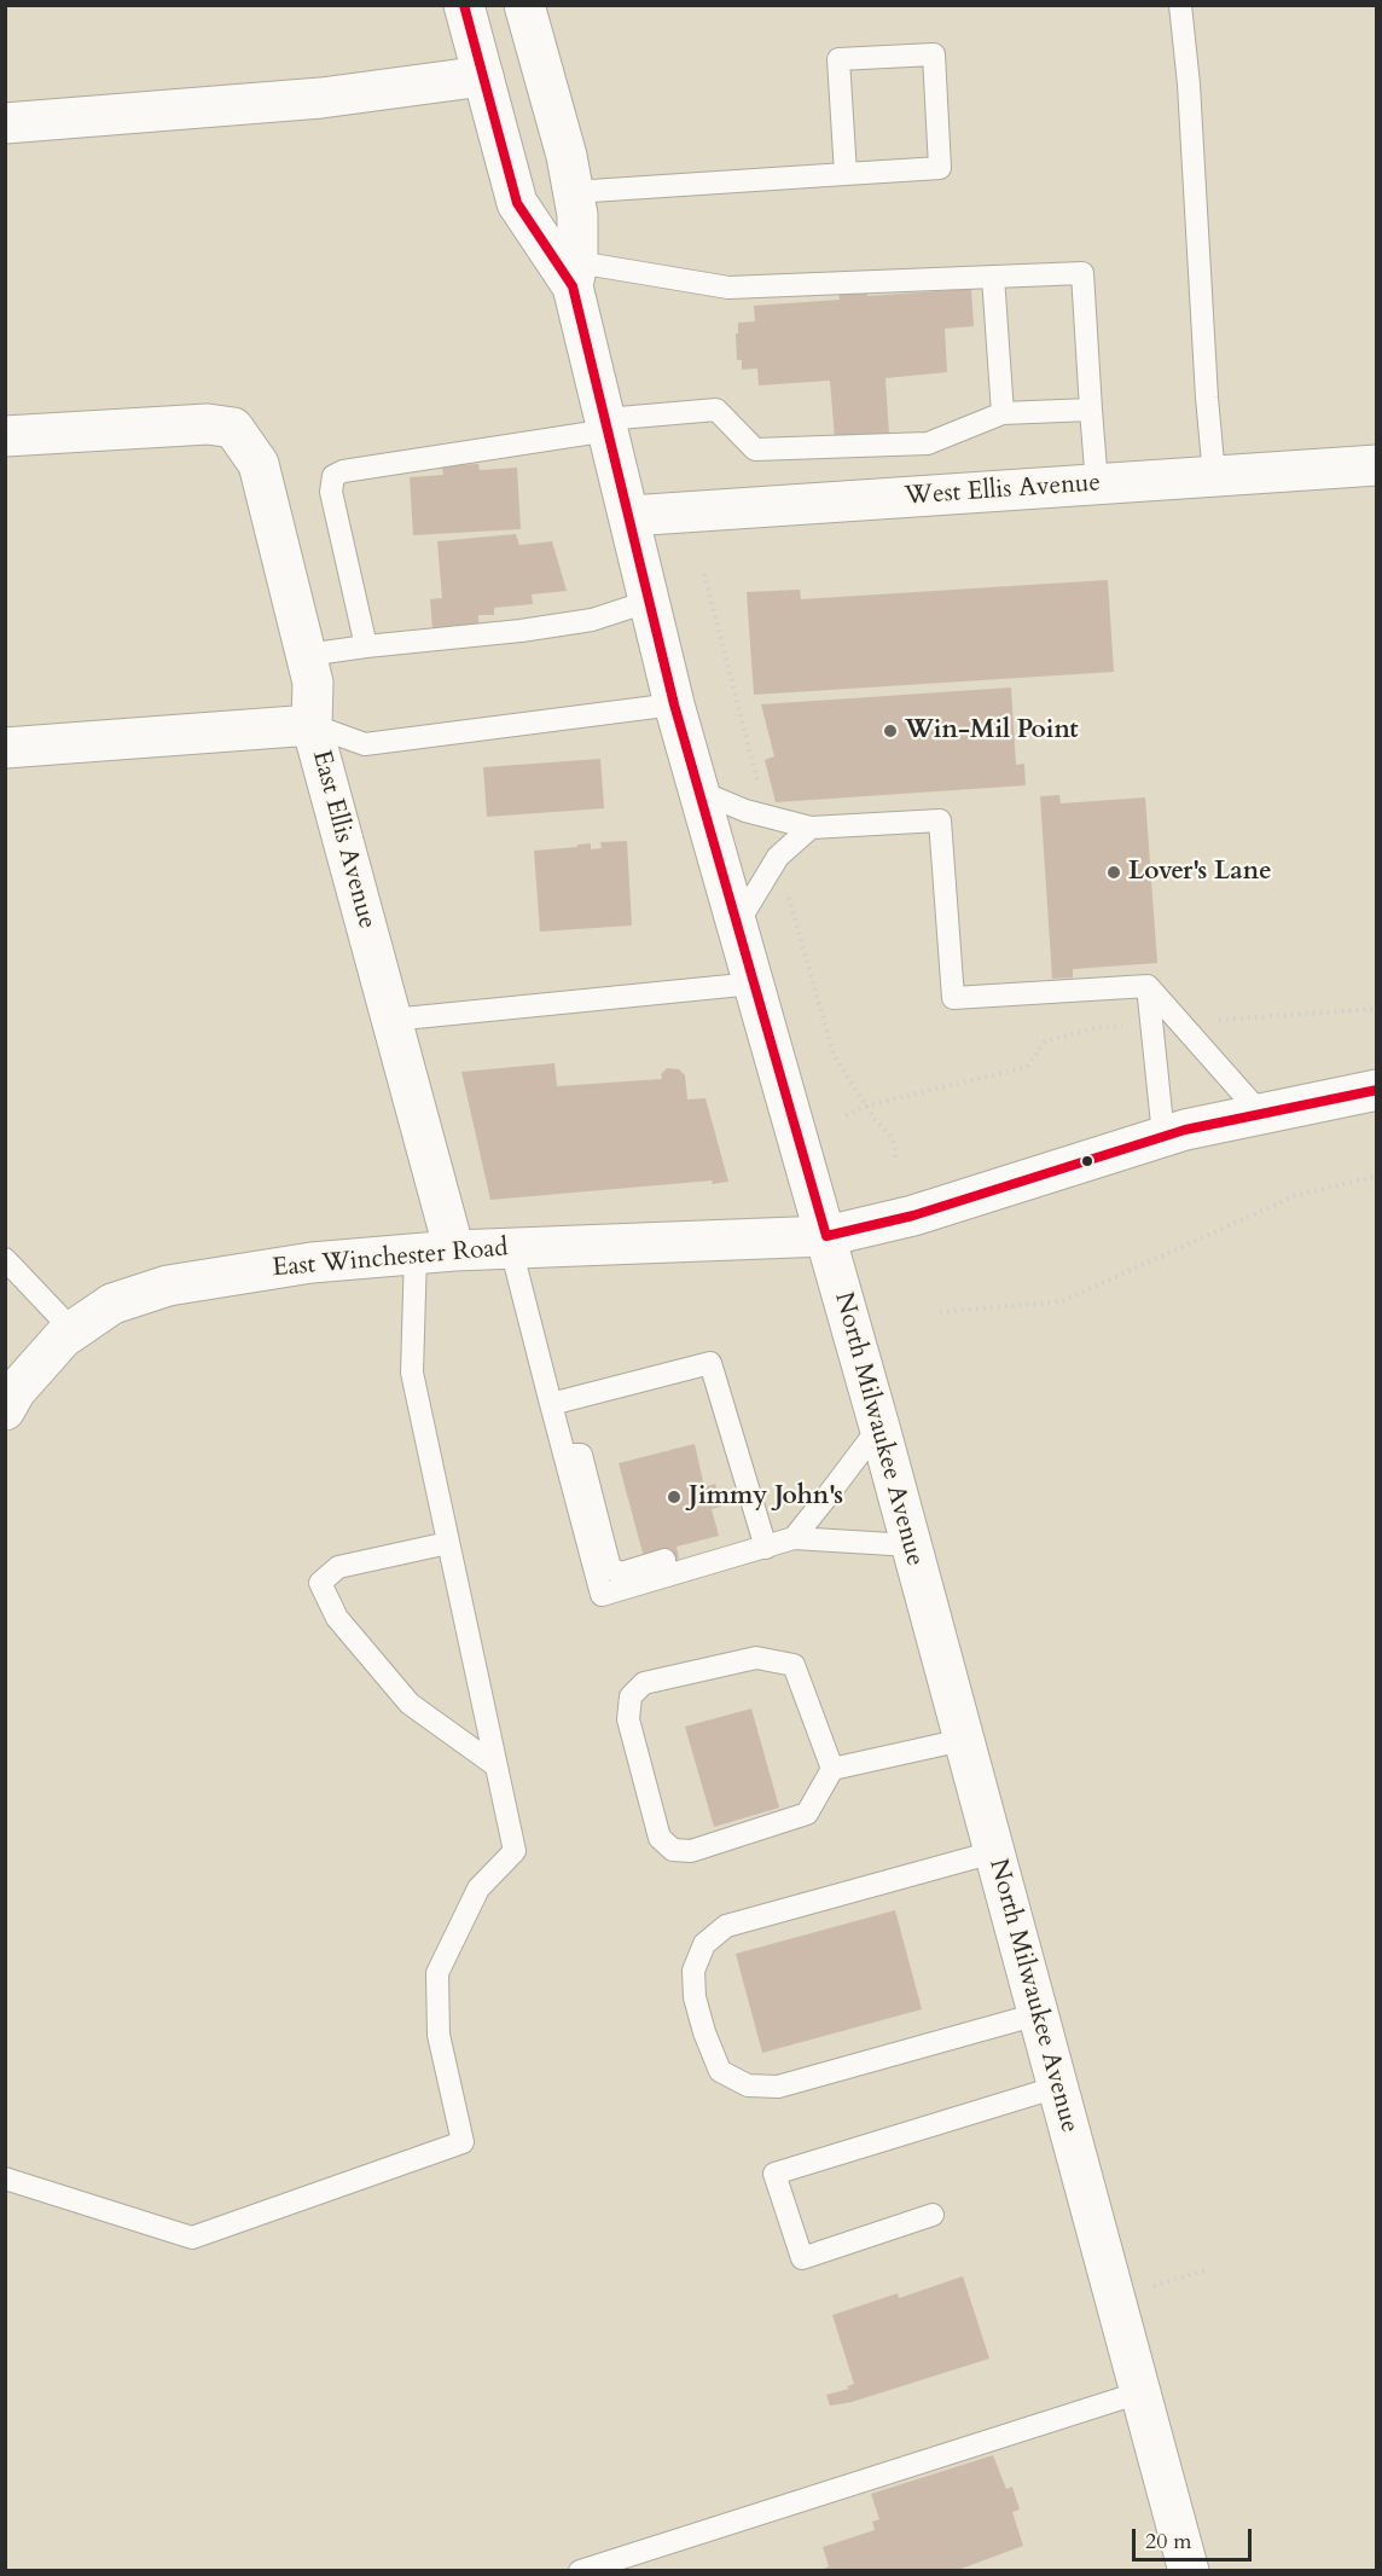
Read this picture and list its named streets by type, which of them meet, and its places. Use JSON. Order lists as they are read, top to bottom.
{
  "streets": {
    "main road": [
      "West Ellis Avenue",
      "East Ellis Avenue",
      "East Winchester Road",
      "North Milwaukee Avenue"
    ]
  },
  "crossings": [
    ["West Ellis Avenue", "North Milwaukee Avenue"],
    ["East Ellis Avenue", "East Winchester Road"],
    ["East Winchester Road", "North Milwaukee Avenue"]
  ],
  "places": ["Win-Mil Point", "Lover's Lane", "Jimmy John's"],
  "scale_bar": "20 m"
}
